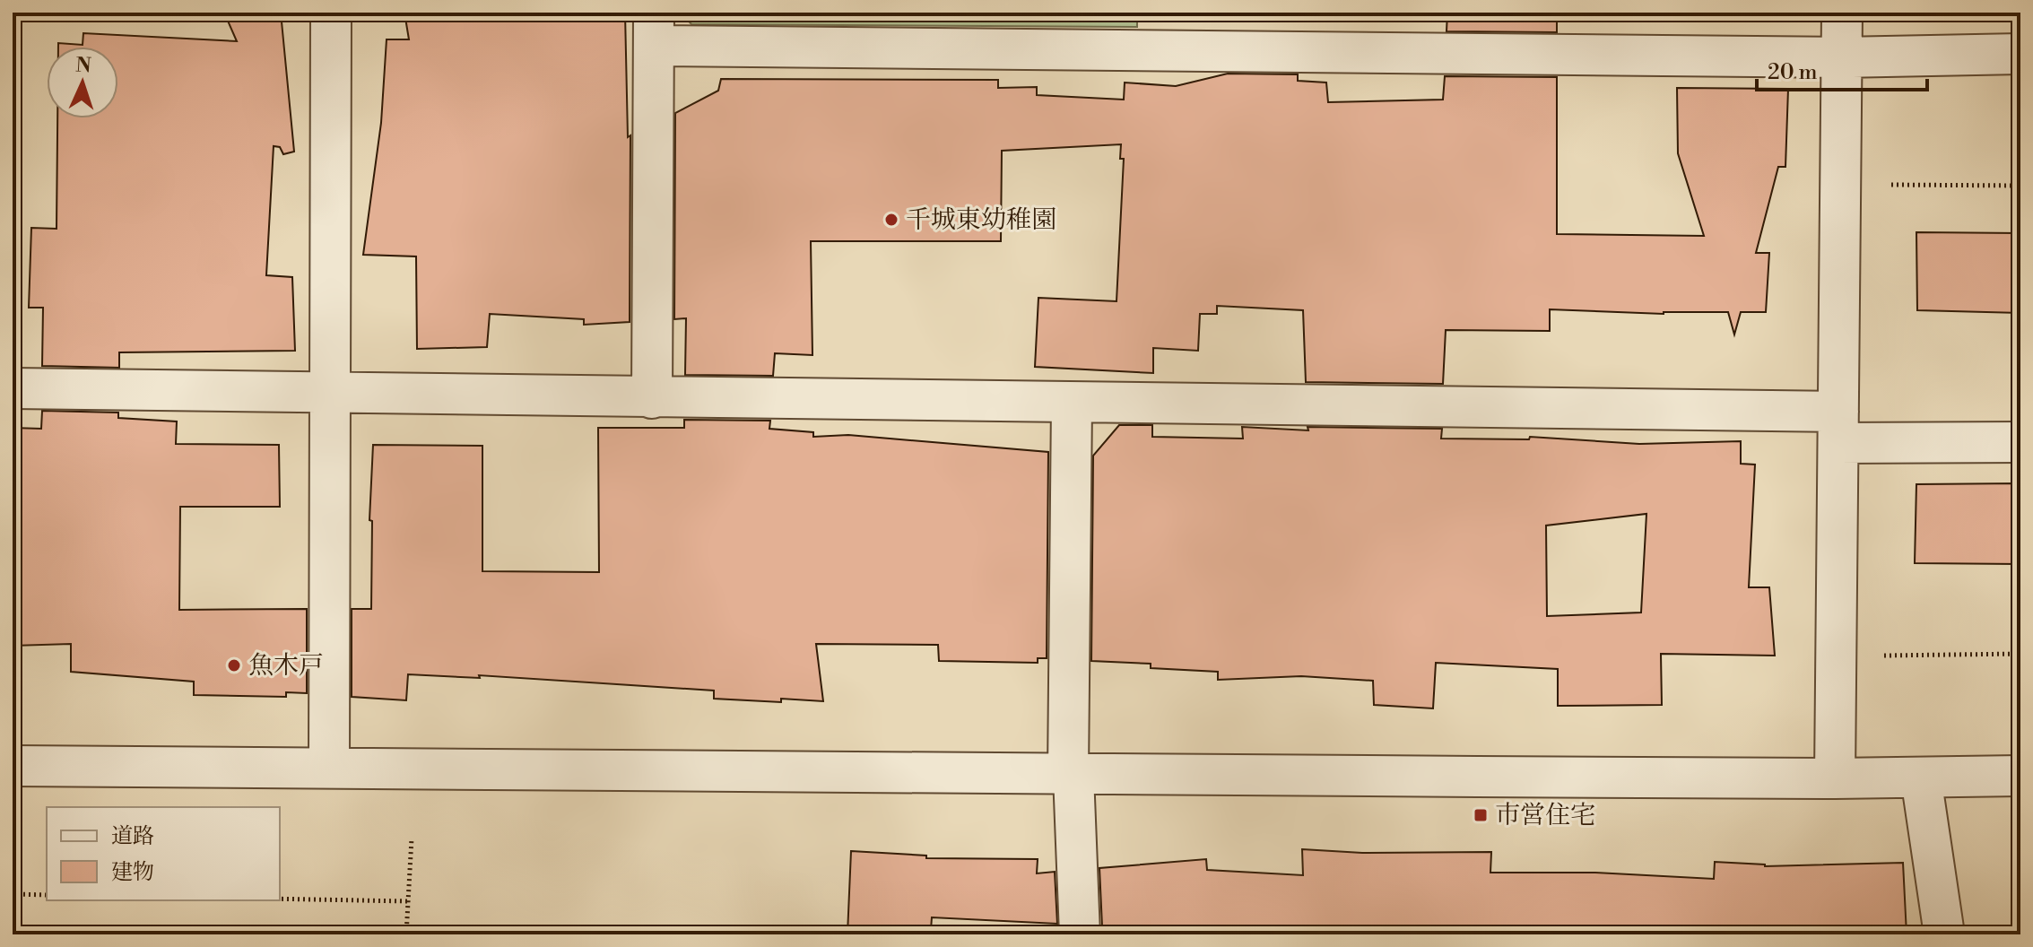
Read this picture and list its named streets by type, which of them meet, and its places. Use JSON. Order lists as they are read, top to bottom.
{
  "places": {
    "other": ["千城東幼稚園", "魚木戸"],
    "transit": ["市営住宅"]
  },
  "legend": ["道路", "建物"],
  "scale_bar": "20 m",
  "north": "top"
}
